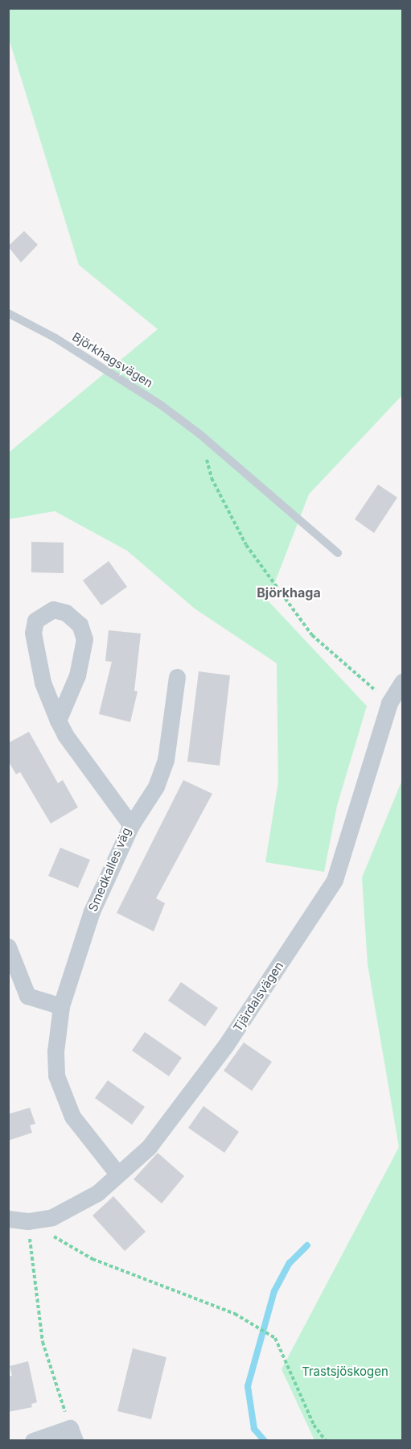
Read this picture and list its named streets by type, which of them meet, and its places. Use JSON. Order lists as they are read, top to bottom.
{
  "streets": {
    "street": ["Smedkalles väg", "Tjärdalsvägen"],
    "lane": ["Björkhagsvägen"]
  },
  "crossings": [
    ["Smedkalles väg", "Tjärdalsvägen"]
  ],
  "districts": ["Björkhaga"],
  "parks": ["Trastsjöskogen"]
}
